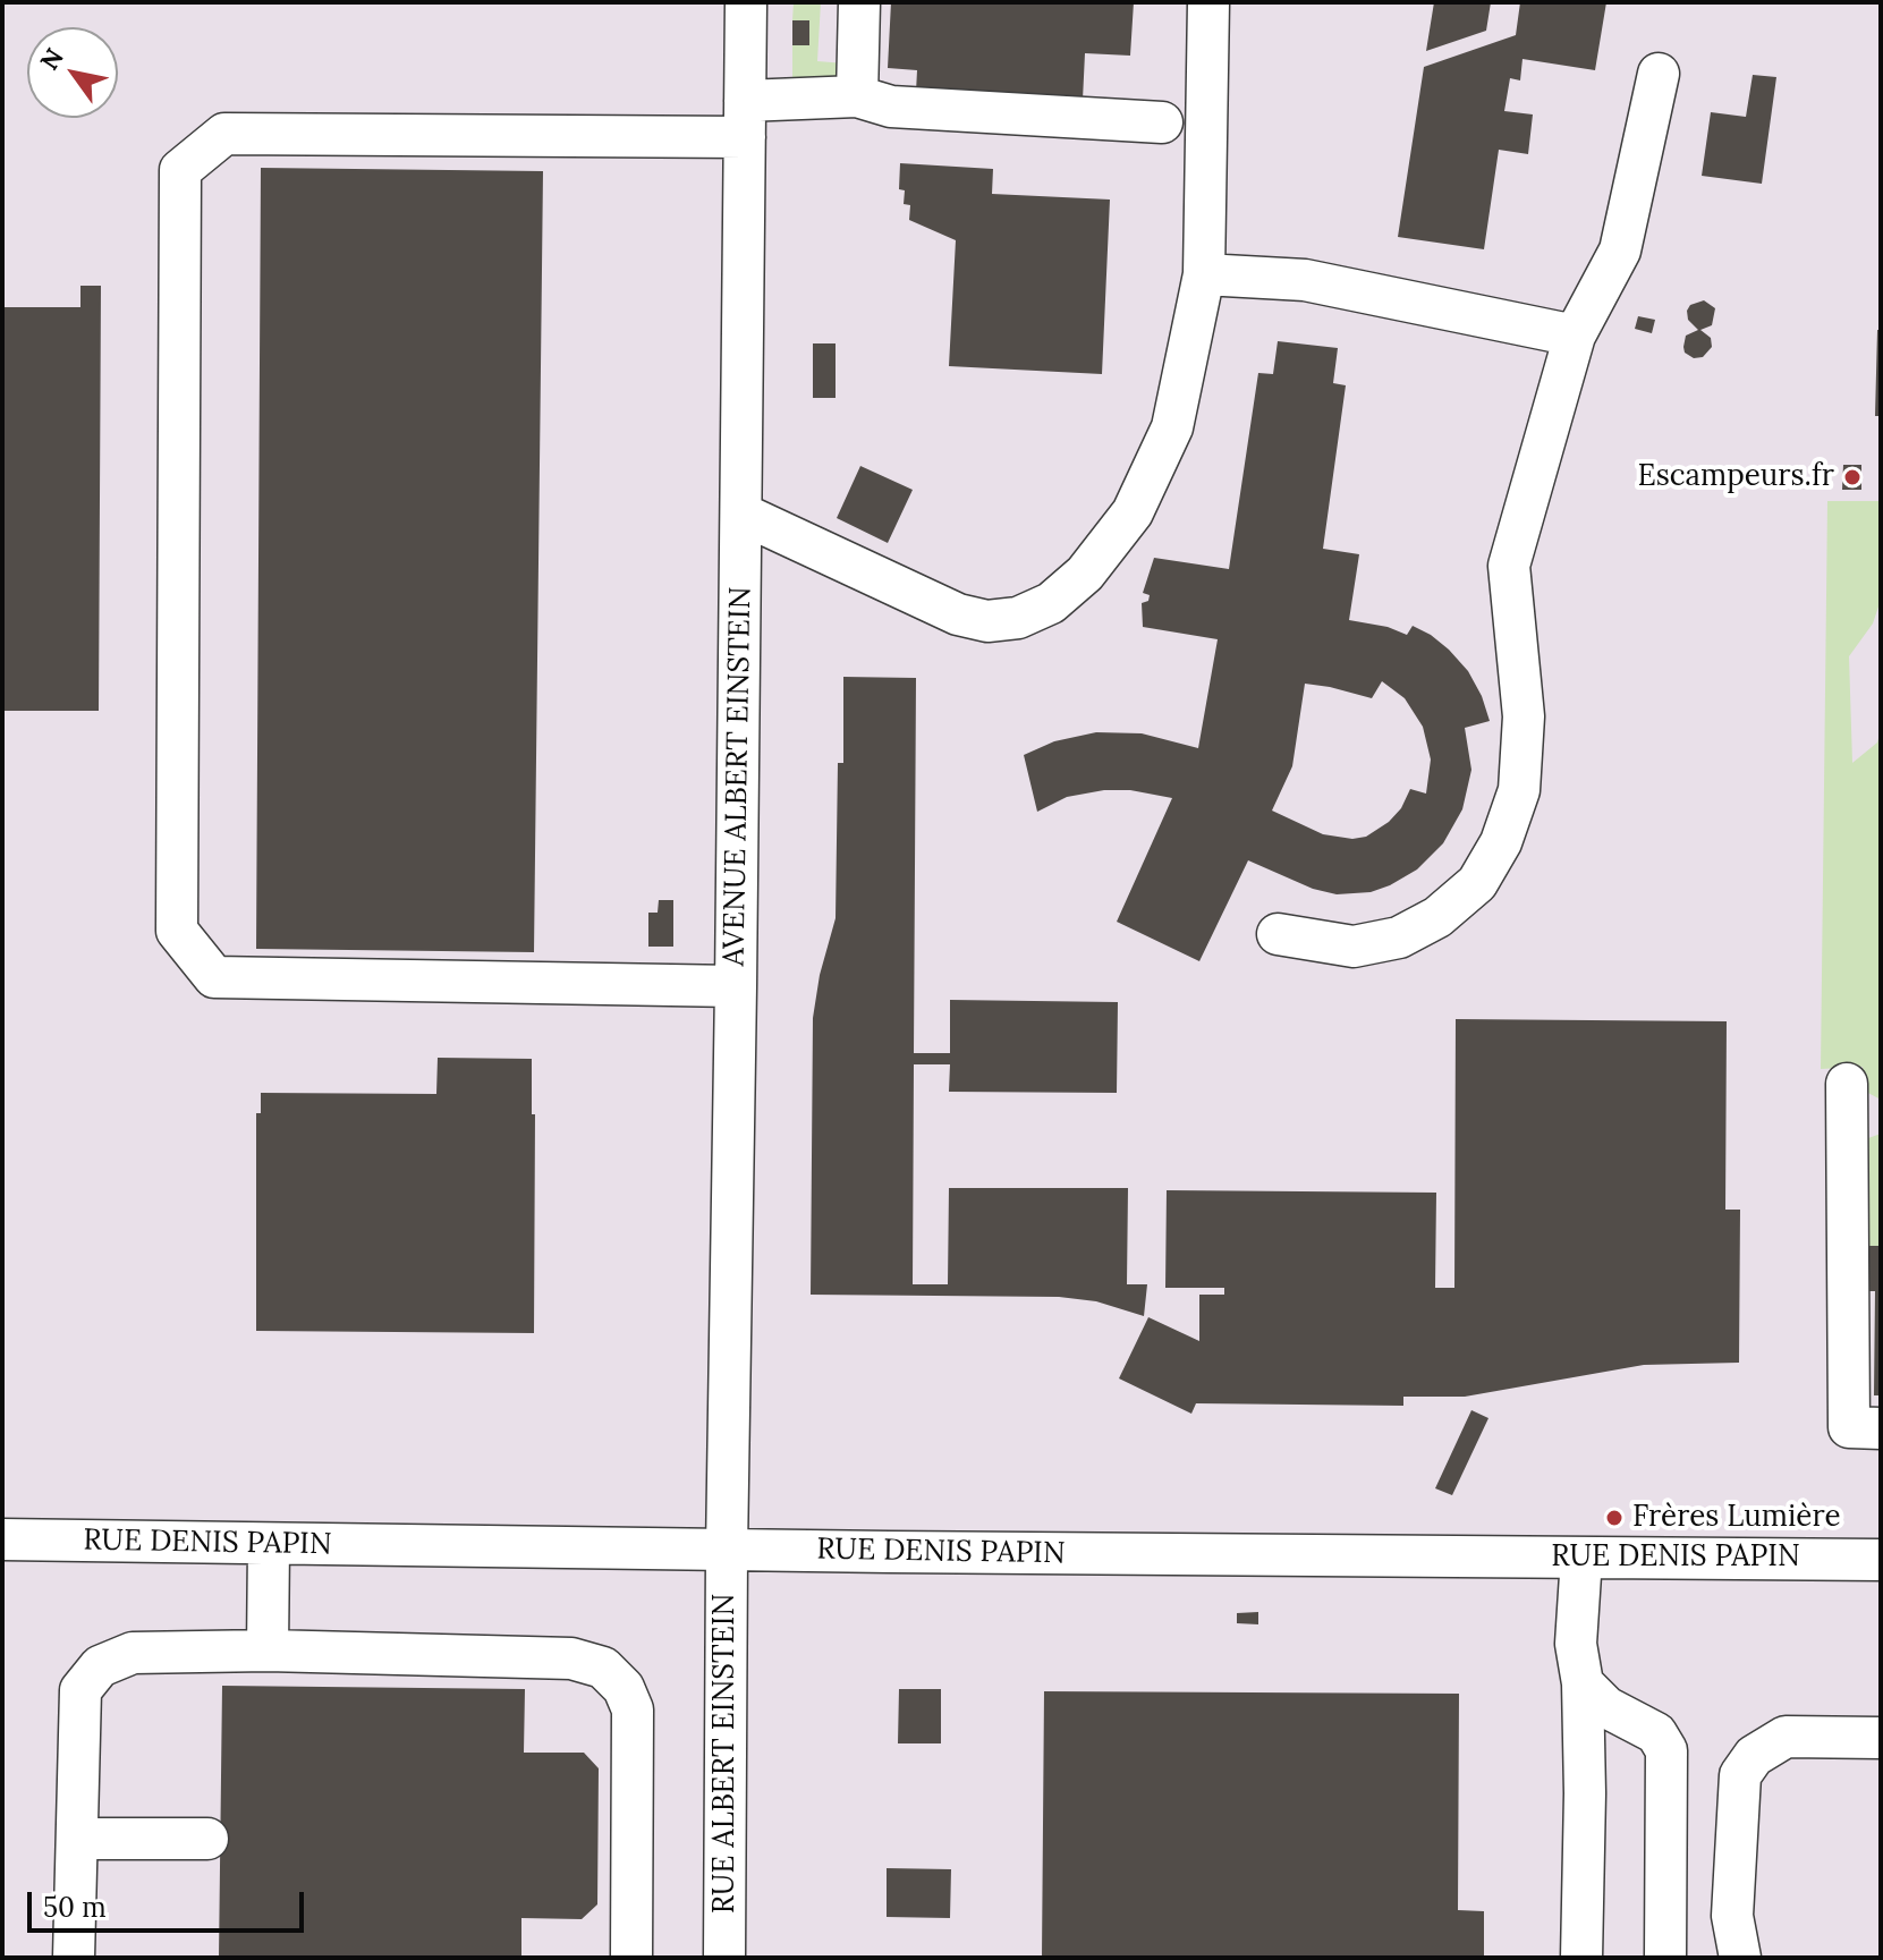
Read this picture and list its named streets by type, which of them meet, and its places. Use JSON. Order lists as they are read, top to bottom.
{
  "streets": {
    "street": ["AVENUE ALBERT EINSTEIN", "RUE DENIS PAPIN", "RUE ALBERT EINSTEIN"]
  },
  "crossings": [
    ["AVENUE ALBERT EINSTEIN", "RUE DENIS PAPIN"],
    ["AVENUE ALBERT EINSTEIN", "RUE ALBERT EINSTEIN"],
    ["RUE DENIS PAPIN", "RUE ALBERT EINSTEIN"]
  ],
  "places": ["Escampeurs.fr", "Frères Lumière"],
  "scale_bar": "50 m",
  "north": "top left"
}
